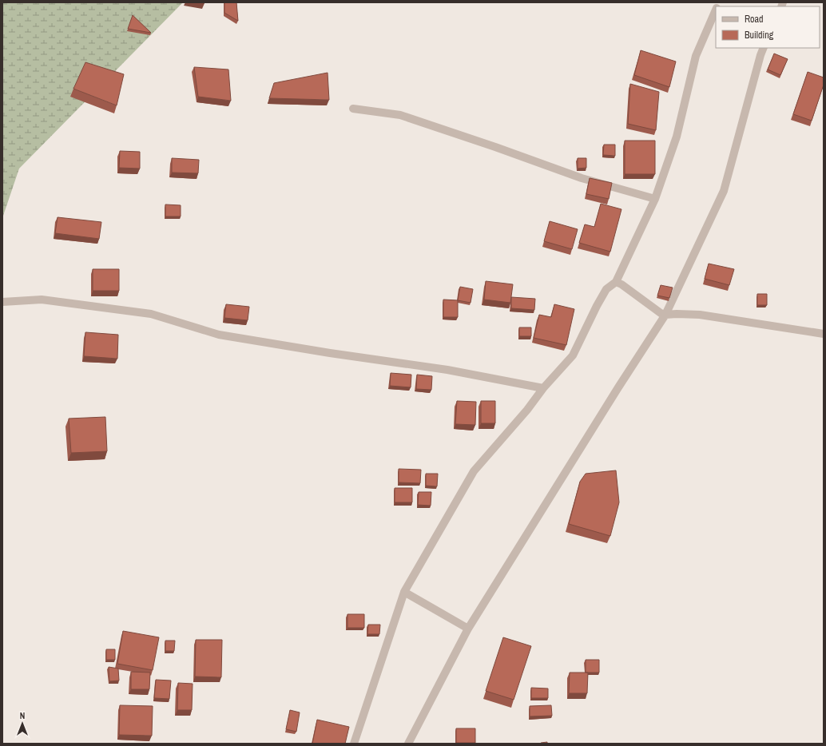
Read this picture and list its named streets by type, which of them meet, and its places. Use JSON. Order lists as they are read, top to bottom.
{
  "legend": ["Road", "Building"],
  "north": "top"
}
